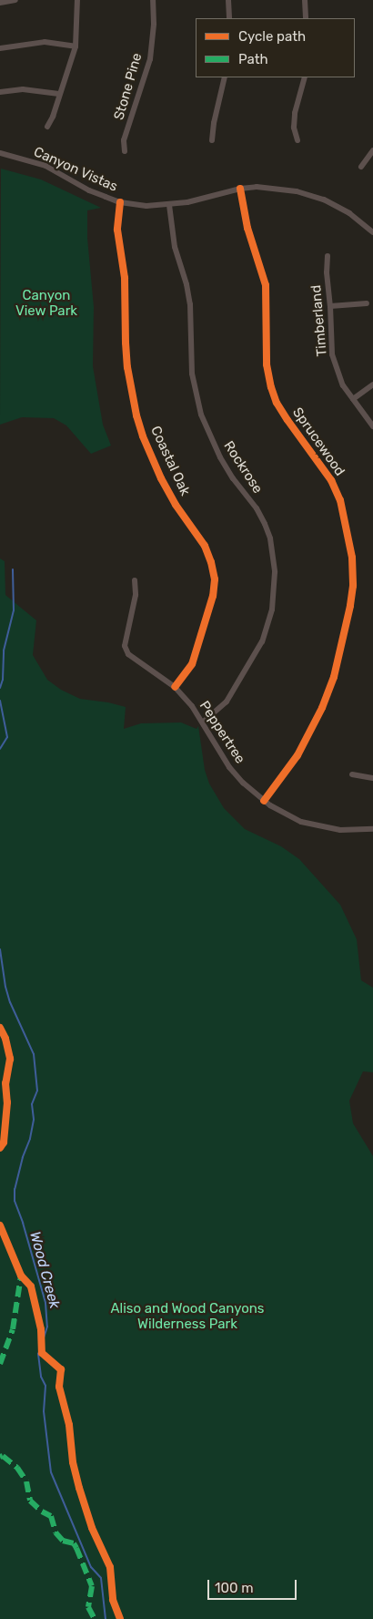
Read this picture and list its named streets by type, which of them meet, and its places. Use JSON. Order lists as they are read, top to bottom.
{
  "streets": {
    "street": [
      "Stone Pine",
      "Canyon Vistas",
      "Timberland",
      "Sprucewood",
      "Coastal Oak",
      "Rockrose",
      "Peppertree"
    ]
  },
  "crossings": [
    ["Canyon Vistas", "Sprucewood"],
    ["Canyon Vistas", "Coastal Oak"],
    ["Canyon Vistas", "Rockrose"],
    ["Sprucewood", "Peppertree"],
    ["Coastal Oak", "Peppertree"],
    ["Rockrose", "Peppertree"]
  ],
  "water": ["Wood Creek"],
  "parks": ["Canyon View Park", "Aliso and Wood Canyons Wilderness Park"],
  "legend": ["Cycle path", "Path"],
  "scale_bar": "100 m"
}
